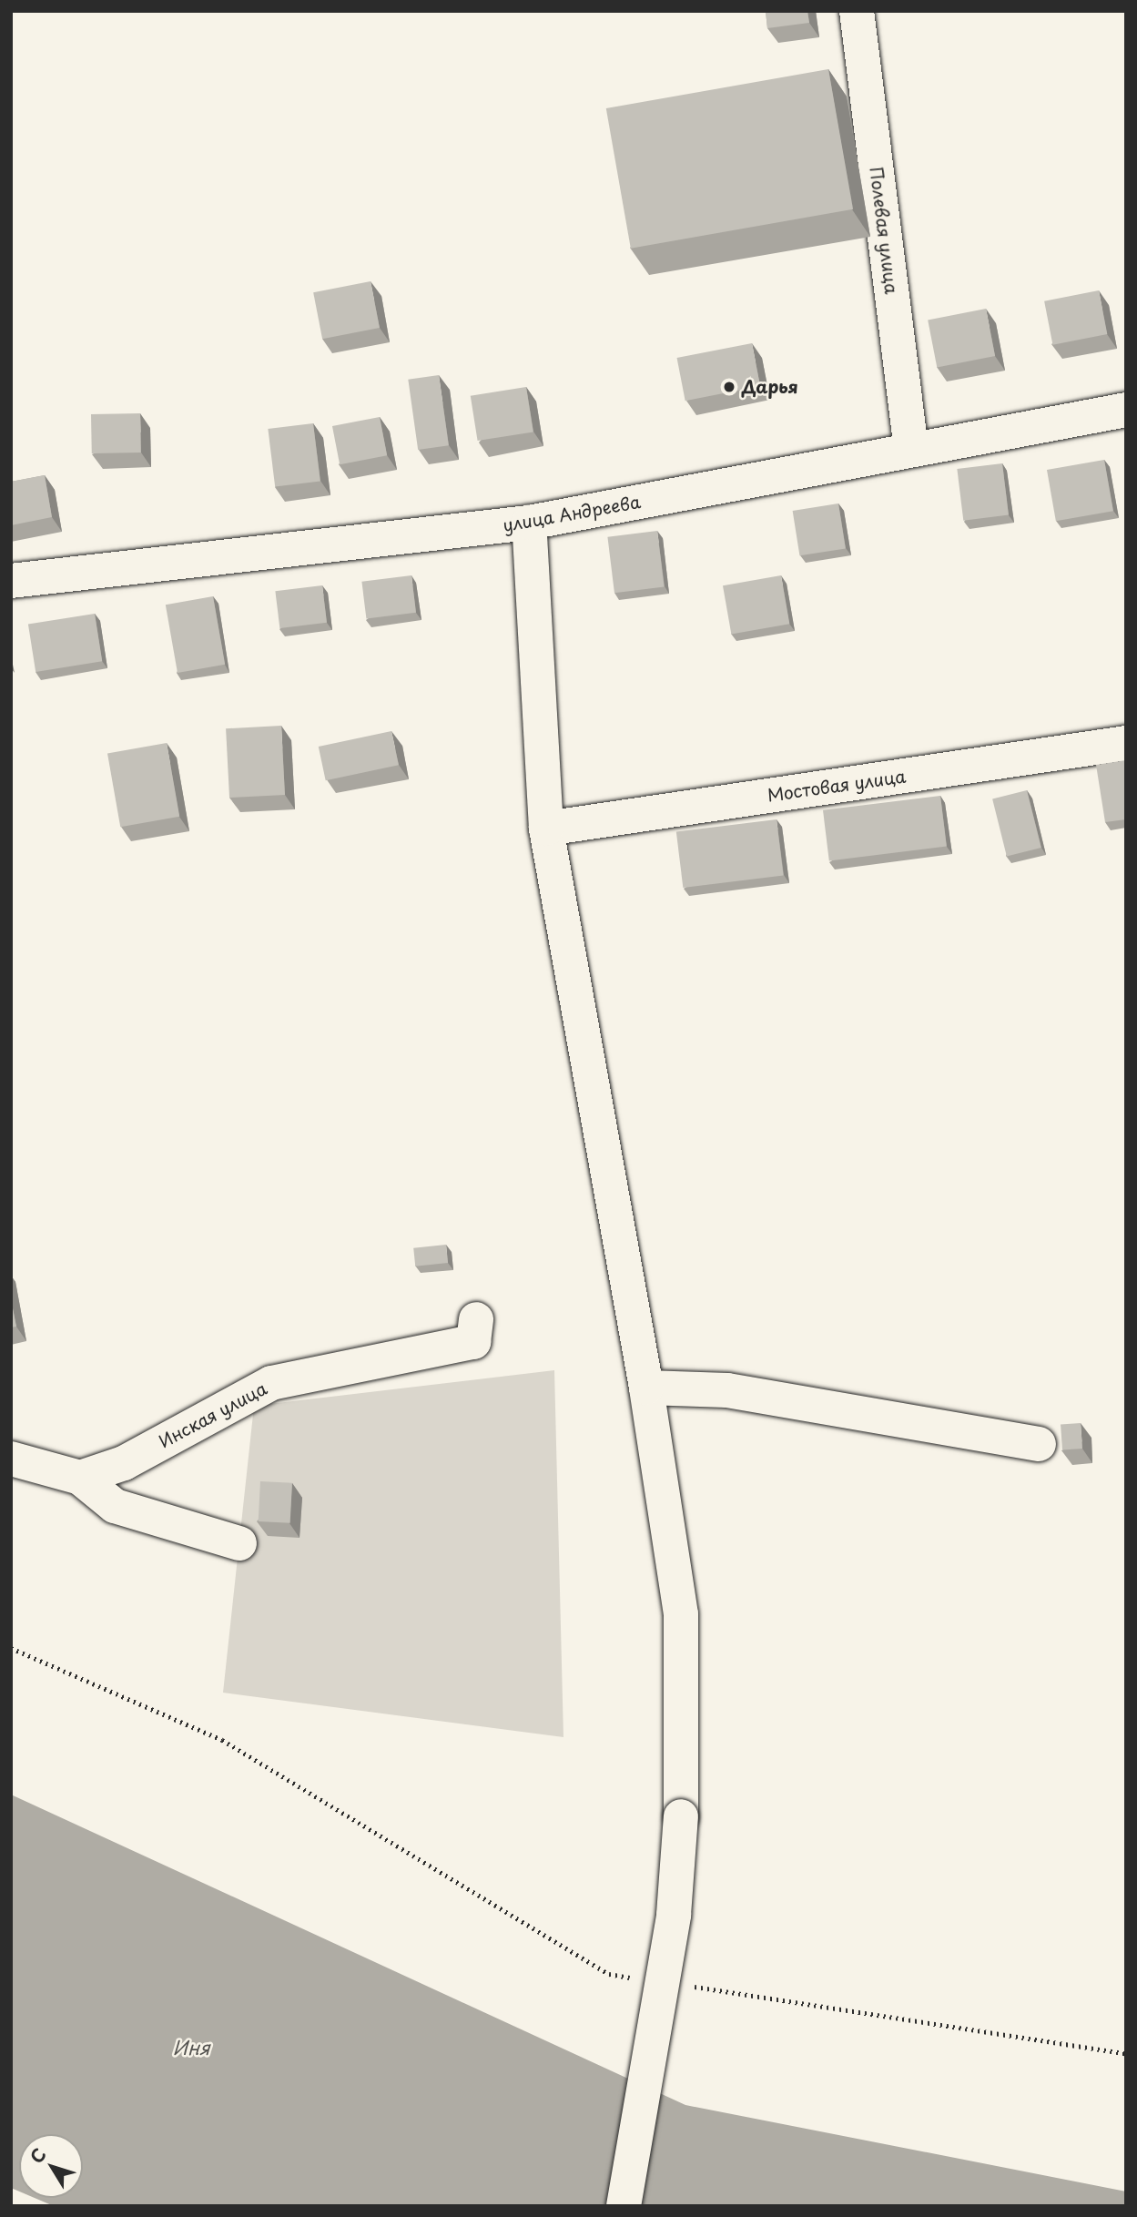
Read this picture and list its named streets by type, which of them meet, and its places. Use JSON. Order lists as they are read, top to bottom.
{
  "streets": {
    "main road": [
      "Полевая улица",
      "улица Андреева",
      "Мостовая улица",
      "Инская улица"
    ]
  },
  "crossings": [
    ["Полевая улица", "улица Андреева"]
  ],
  "water": ["Иня"],
  "places": ["Дарья"],
  "north": "top left"
}
